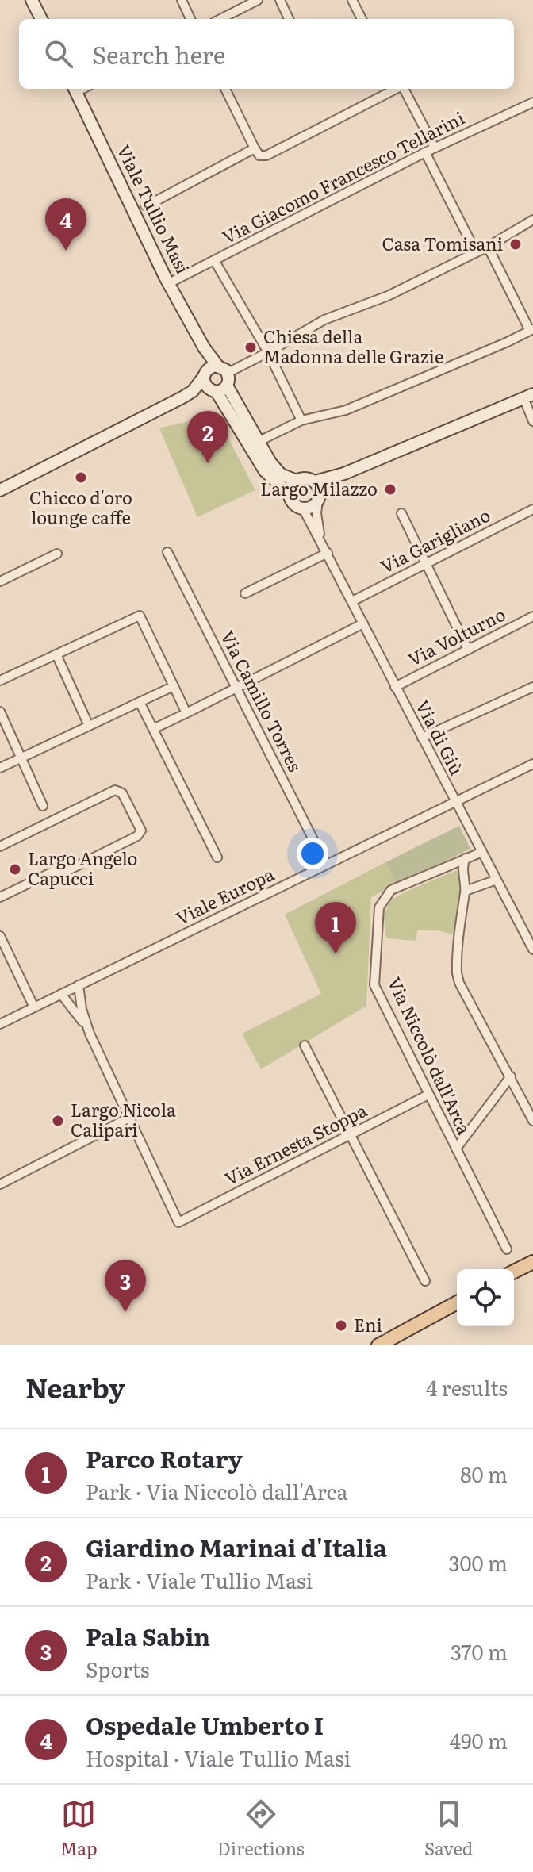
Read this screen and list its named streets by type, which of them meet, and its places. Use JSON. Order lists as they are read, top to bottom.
{
  "streets": {
    "main road": ["Viale Tullio Masi"],
    "street": [
      "Via Giacomo Francesco Tellarini",
      "Via Garigliano",
      "Via Volturno",
      "Via Camillo Torres",
      "Via di Giù",
      "Viale Europa",
      "Via Niccolò dall'Arca",
      "Via Ernesta Stoppa"
    ]
  },
  "crossings": [
    ["Via Giacomo Francesco Tellarini", "Viale Tullio Masi"],
    ["Viale Tullio Masi", "Via di Giù"],
    ["Via Garigliano", "Via di Giù"],
    ["Via Volturno", "Via di Giù"],
    ["Via Camillo Torres", "Viale Europa"],
    ["Via di Giù", "Viale Europa"],
    ["Via di Giù", "Via Niccolò dall'Arca"],
    ["Via Niccolò dall'Arca", "Via Ernesta Stoppa"]
  ],
  "places": [
    "Casa Tomisani",
    "Chiesa della Madonna delle Grazie",
    "Chicco d'oro lounge caffe",
    "Largo Milazzo",
    "Largo Angelo Capucci",
    "Largo Nicola Calipari",
    "Eni"
  ],
  "page": {
    "search": "Search here",
    "pins": [
      "4",
      "2",
      "1",
      "3"
    ],
    "heading": ["Nearby", "4 results"],
    "list": [
      {
        "mark": "1",
        "name": "Parco Rotary",
        "note": "Park · Via Niccolò dall'Arca",
        "value": "80 m"
      },
      {
        "mark": "2",
        "name": "Giardino Marinai d'Italia",
        "note": "Park · Viale Tullio Masi",
        "value": "300 m"
      },
      {
        "mark": "3",
        "name": "Pala Sabin",
        "note": "Sports",
        "value": "370 m"
      },
      {
        "mark": "4",
        "name": "Ospedale Umberto I",
        "note": "Hospital · Viale Tullio Masi",
        "value": "490 m"
      }
    ],
    "nav": ["Map", "Directions", "Saved"]
  }
}
